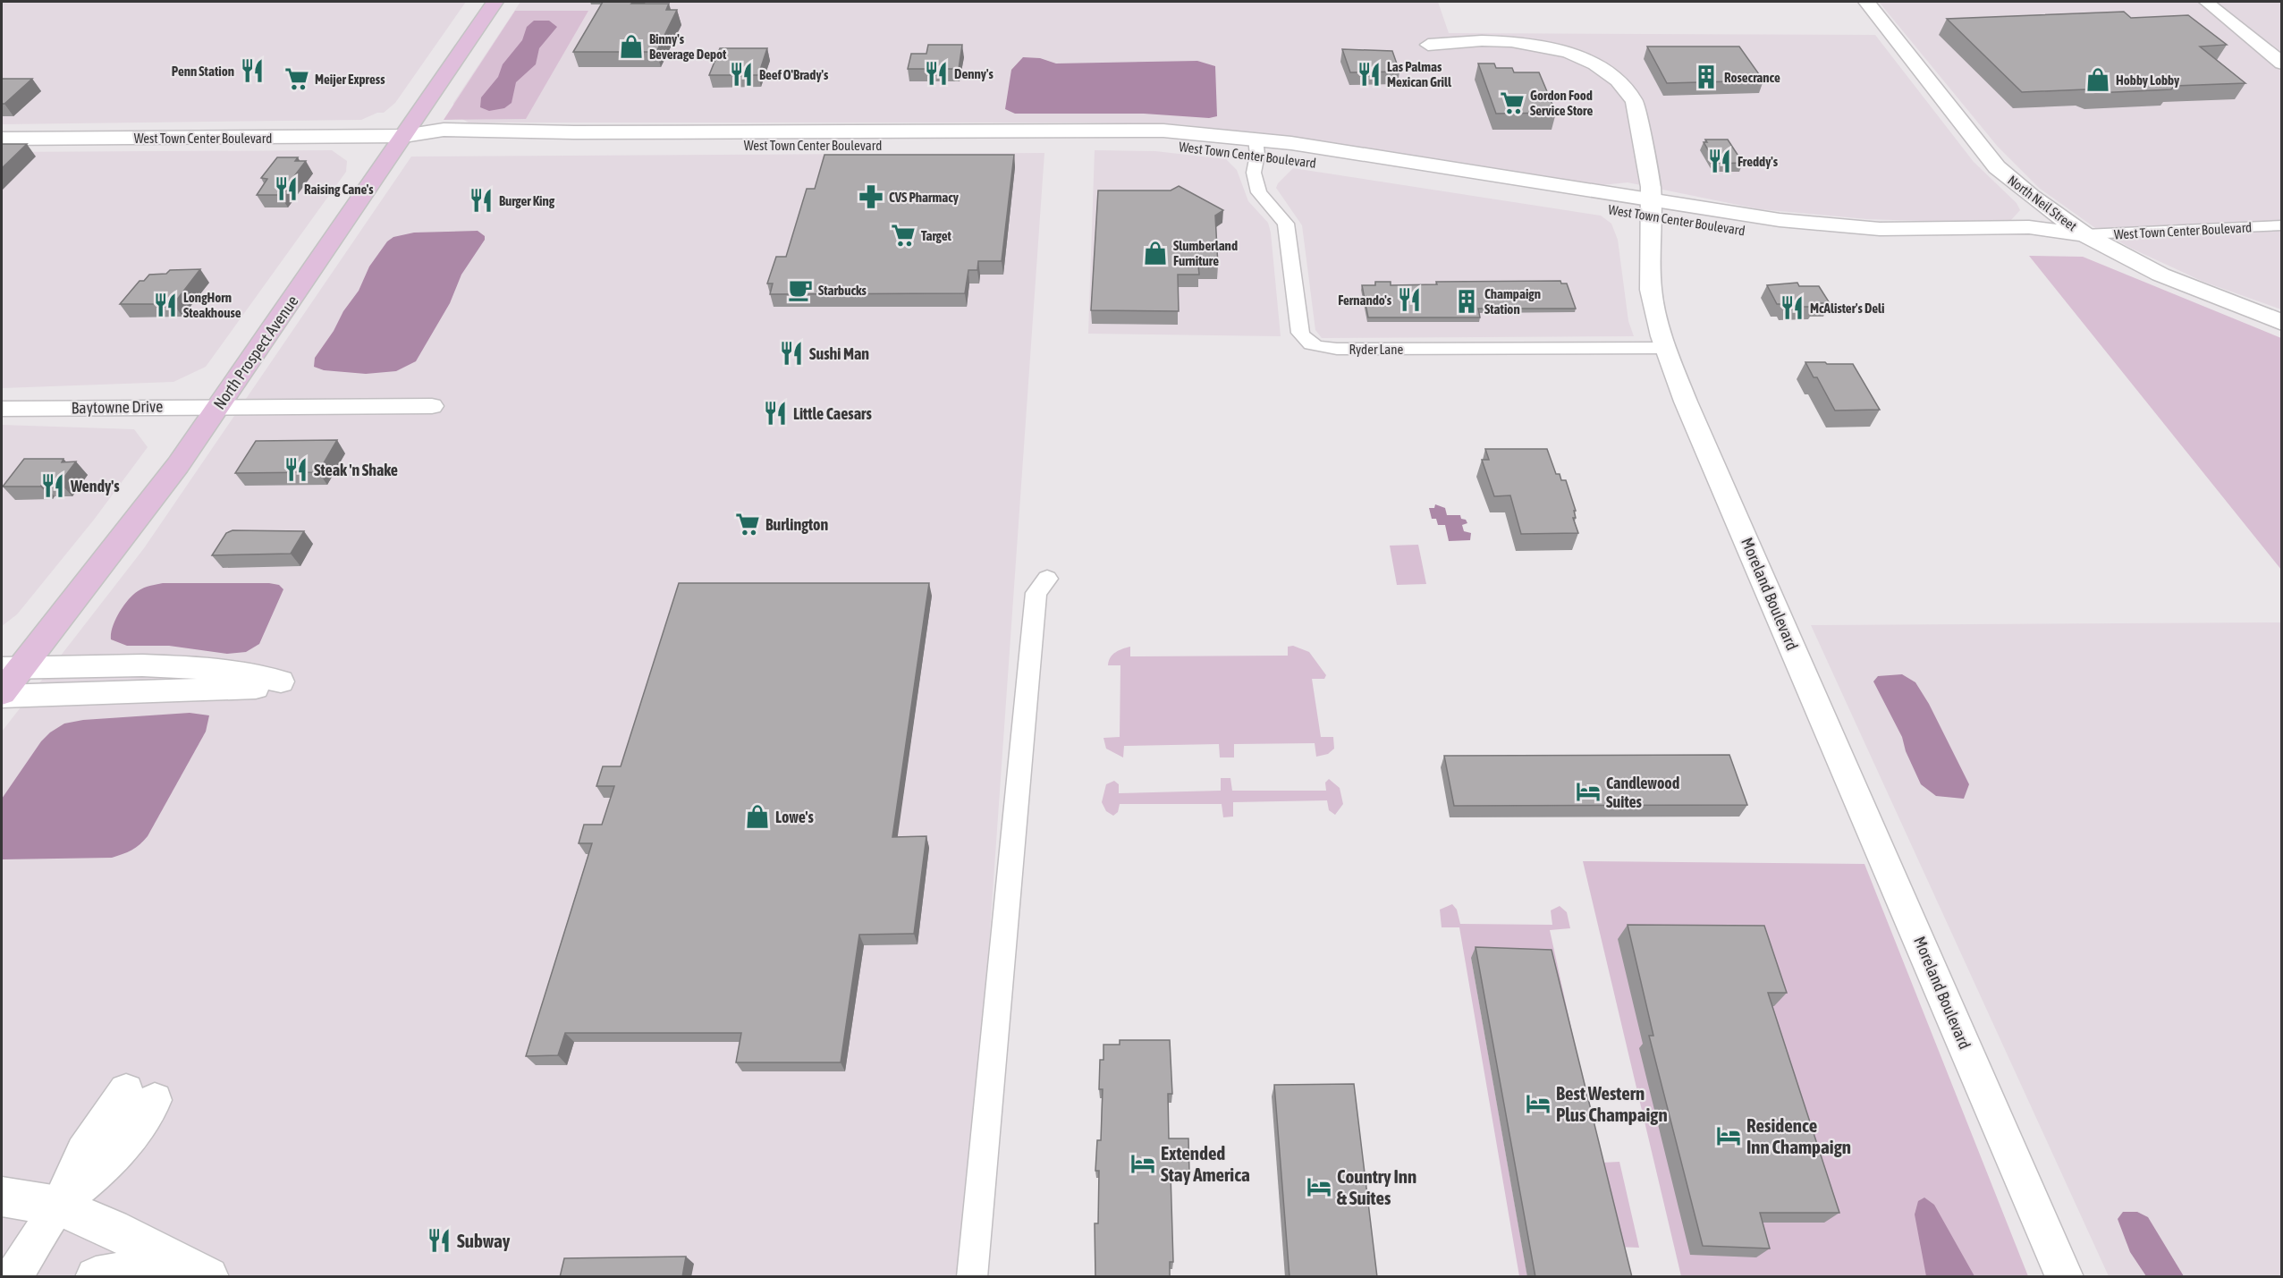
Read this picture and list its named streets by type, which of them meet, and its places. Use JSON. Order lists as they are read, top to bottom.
{
  "streets": {
    "main road": ["West Town Center Boulevard", "North Neil Street", "North Prospect Avenue"],
    "street": ["Ryder Lane", "Baytowne Drive", "Moreland Boulevard"]
  },
  "crossings": [
    ["West Town Center Boulevard", "North Neil Street"],
    ["West Town Center Boulevard", "Ryder Lane"],
    ["West Town Center Boulevard", "North Prospect Avenue"],
    ["West Town Center Boulevard", "Moreland Boulevard"],
    ["Ryder Lane", "Moreland Boulevard"],
    ["North Prospect Avenue", "Baytowne Drive"]
  ],
  "places": {
    "shop": [
      "Binny's Beverage Depot",
      "Hobby Lobby",
      "Slumberland Furniture",
      "Lowe's"
    ],
    "restaurant": [
      "Penn Station",
      "Denny's",
      "Beef O'Brady's",
      "Las Palmas Mexican Grill",
      "Freddy's",
      "Raising Cane's",
      "Burger King",
      "Fernando's",
      "LongHorn Steakhouse",
      "McAlister's Deli",
      "Sushi Man",
      "Little Caesars",
      "Steak 'n Shake",
      "Wendy's",
      "Subway"
    ],
    "building": ["Rosecrance", "Champaign Station"],
    "supermarket": [
      "Meijer Express",
      "Gordon Food Service Store",
      "Target",
      "Burlington"
    ],
    "pharmacy": ["CVS Pharmacy"],
    "cafe": ["Starbucks"],
    "hotel": [
      "Candlewood Suites",
      "Best Western Plus Champaign",
      "Residence Inn Champaign",
      "Extended Stay America",
      "Country Inn & Suites"
    ]
  }
}
